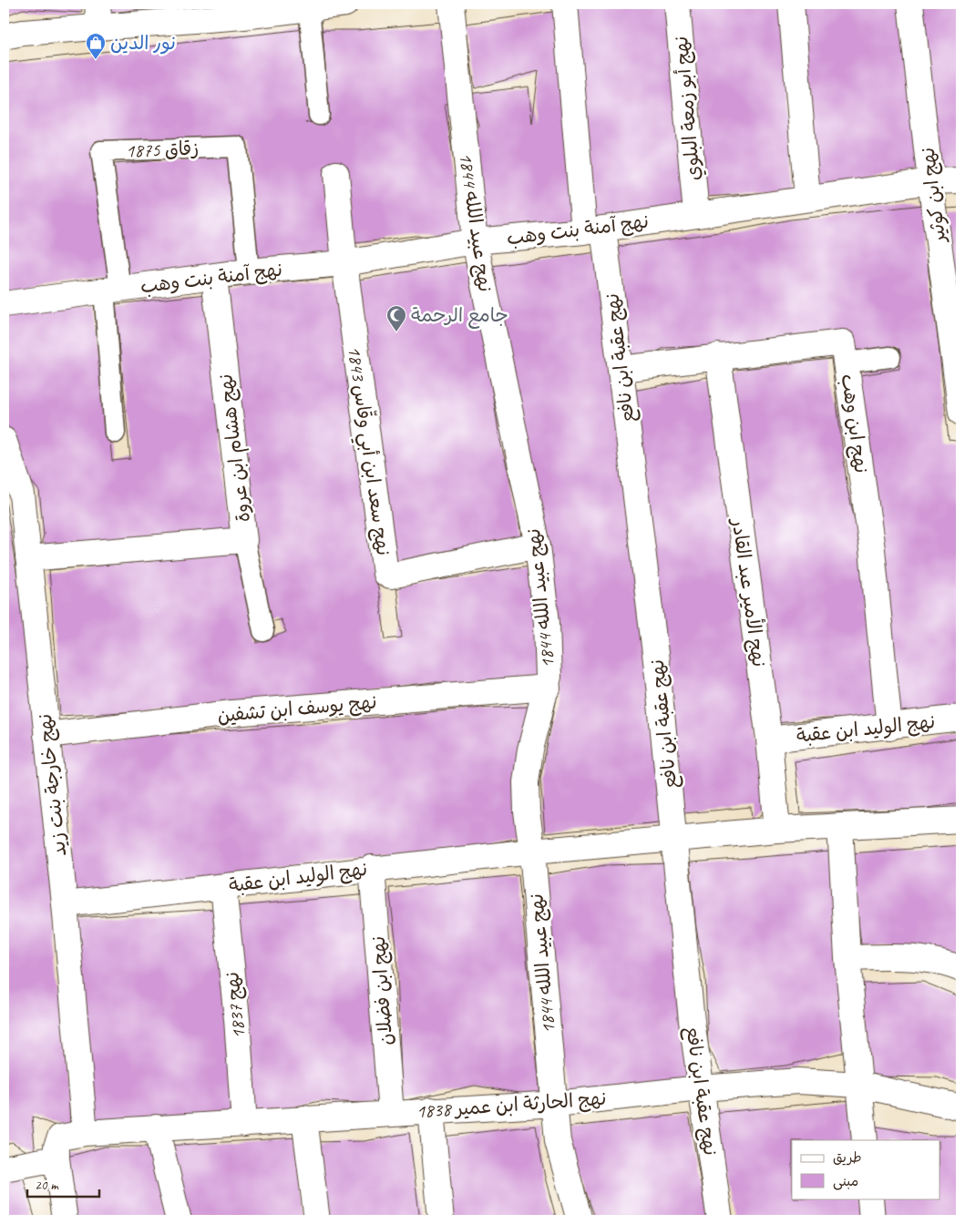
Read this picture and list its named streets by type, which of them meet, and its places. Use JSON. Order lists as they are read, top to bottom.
{
  "streets": {
    "street": [
      "نهج أبو زمعة البلوي",
      "زقاق 1875",
      "نهج ابن كوثير",
      "نهج عبيد اللله 1844",
      "نهج آمنة بنت وهب",
      "نهج عقبة ابن نافع",
      "نهج ابن وهب",
      "نهج هشام ابن عروة",
      "نهج سعد ابن أبي وقّاس 1843",
      "نهج الأمير عبد القادر",
      "نهج يوسف ابن تشفين",
      "نهج الوليد ابن عقبة",
      "نهج خارجة بنت زيد",
      "نهج ابن فضلان",
      "نهج 1837",
      "نهج الحارثة ابن عمير 1838"
    ]
  },
  "crossings": [
    ["نهج أبو زمعة البلوي", "نهج آمنة بنت وهب"],
    ["زقاق 1875", "نهج آمنة بنت وهب"],
    ["نهج ابن كوثير", "نهج آمنة بنت وهب"],
    ["نهج عبيد اللله 1844", "نهج آمنة بنت وهب"],
    ["نهج عبيد اللله 1844", "نهج سعد ابن أبي وقّاس 1843"],
    ["نهج عبيد اللله 1844", "نهج يوسف ابن تشفين"],
    ["نهج عبيد اللله 1844", "نهج الوليد ابن عقبة"],
    ["نهج عبيد اللله 1844", "نهج الحارثة ابن عمير 1838"],
    ["نهج آمنة بنت وهب", "نهج عقبة ابن نافع"],
    ["نهج آمنة بنت وهب", "نهج هشام ابن عروة"],
    ["نهج آمنة بنت وهب", "نهج سعد ابن أبي وقّاس 1843"],
    ["نهج عقبة ابن نافع", "نهج ابن وهب"],
    ["نهج عقبة ابن نافع", "نهج الوليد ابن عقبة"],
    ["نهج عقبة ابن نافع", "نهج الحارثة ابن عمير 1838"],
    ["نهج ابن وهب", "نهج الأمير عبد القادر"],
    ["نهج ابن وهب", "نهج الوليد ابن عقبة"],
    ["نهج هشام ابن عروة", "نهج خارجة بنت زيد"],
    ["نهج الأمير عبد القادر", "نهج الوليد ابن عقبة"],
    ["نهج يوسف ابن تشفين", "نهج خارجة بنت زيد"],
    ["نهج الوليد ابن عقبة", "نهج خارجة بنت زيد"],
    ["نهج الوليد ابن عقبة", "نهج ابن فضلان"],
    ["نهج الوليد ابن عقبة", "نهج 1837"],
    ["نهج خارجة بنت زيد", "نهج الحارثة ابن عمير 1838"],
    ["نهج ابن فضلان", "نهج الحارثة ابن عمير 1838"],
    ["نهج 1837", "نهج الحارثة ابن عمير 1838"]
  ],
  "places": {
    "shop": ["نور الدين"],
    "mosque": ["جامع الرحمة"]
  },
  "legend": ["طريق", "مبنى"],
  "scale_bar": "20 m"
}
